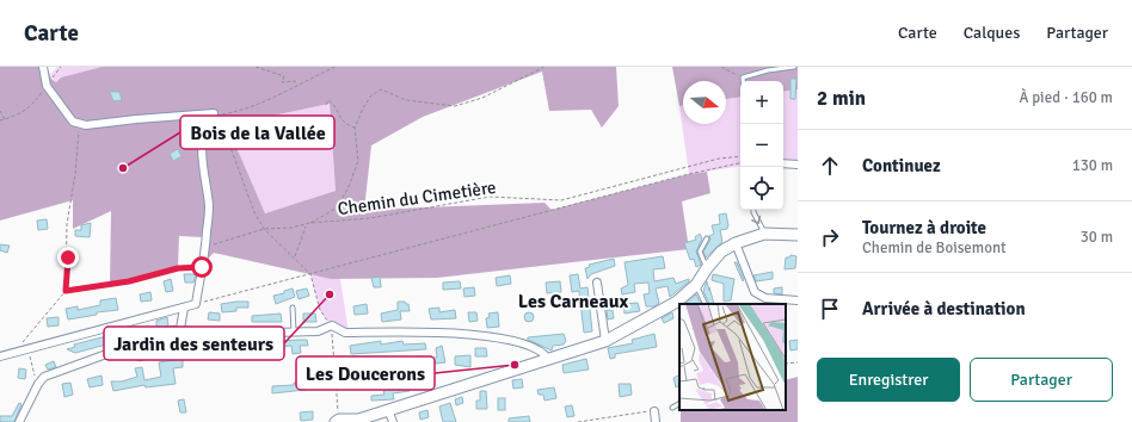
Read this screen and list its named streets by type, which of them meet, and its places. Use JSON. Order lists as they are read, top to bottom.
{
  "streets": {
    "path": ["Chemin du Cimetière"]
  },
  "districts": ["Les Carneaux"],
  "places": ["Bois de la Vallée", "Jardin des senteurs", "Les Doucerons"],
  "north": "right",
  "page": {
    "header": "Carte",
    "nav": ["Carte", "Calques", "Partager"],
    "heading": ["2 min", "À pied · 160 m"],
    "map_buttons": ["+", "−"],
    "list": [
      ["Continuez", "130 m"],
      ["Tournez à droite", "Chemin de Boisemont", "30 m"],
      "Arrivée à destination"
    ],
    "buttons": ["Enregistrer", "Partager"]
  }
}
